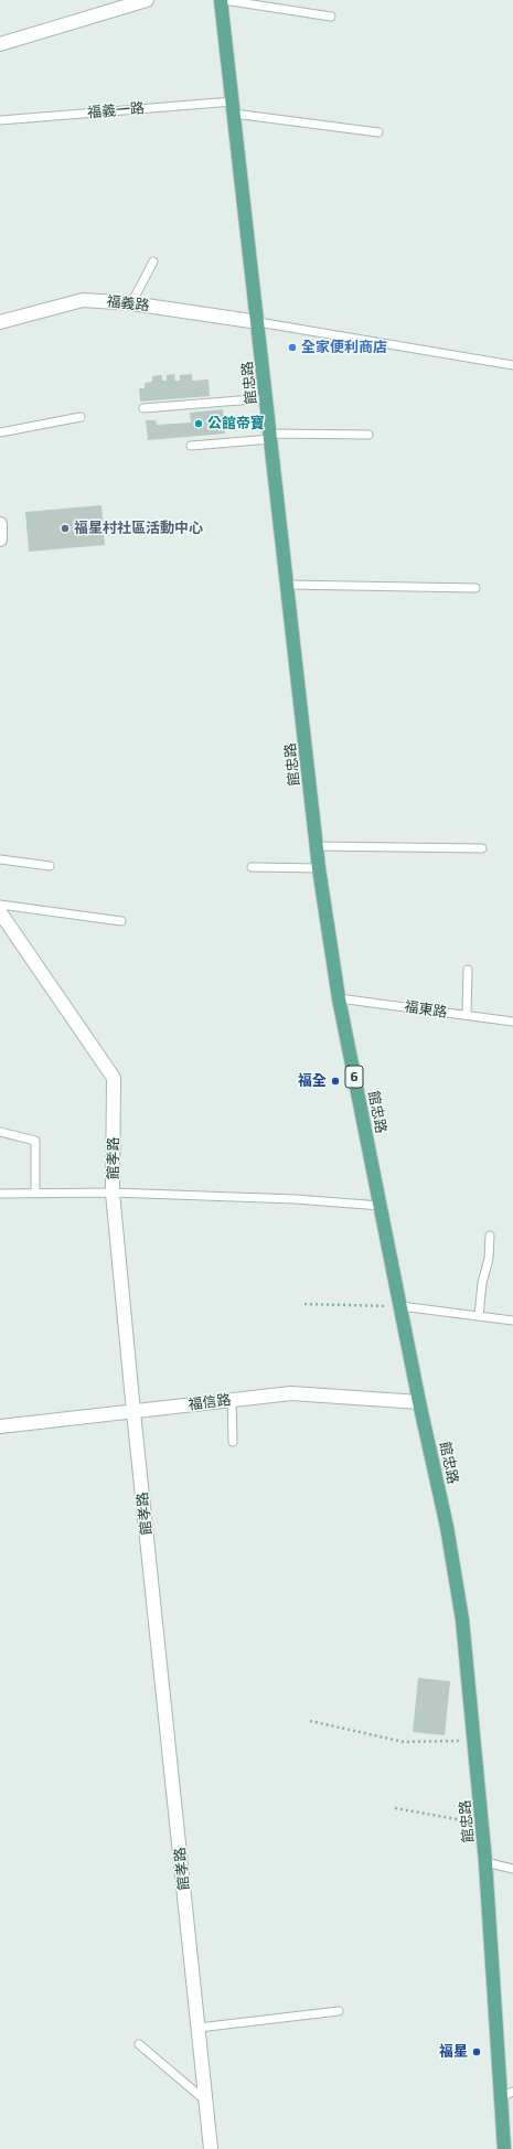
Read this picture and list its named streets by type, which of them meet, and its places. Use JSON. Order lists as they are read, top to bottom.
{
  "streets": {
    "main road": ["館忠路", "6"],
    "street": ["福義路", "館孝路", "福信路"],
    "lane": ["福義一路", "福東路"]
  },
  "crossings": [
    ["福義一路", "館忠路"],
    ["福義路", "館忠路"],
    ["館忠路", "福東路"],
    ["館忠路", "福信路"],
    ["館孝路", "福信路"]
  ],
  "places": [
    "全家便利商店",
    "公館帝寶",
    "福星村社區活動中心",
    "福全",
    "福星"
  ]
}
